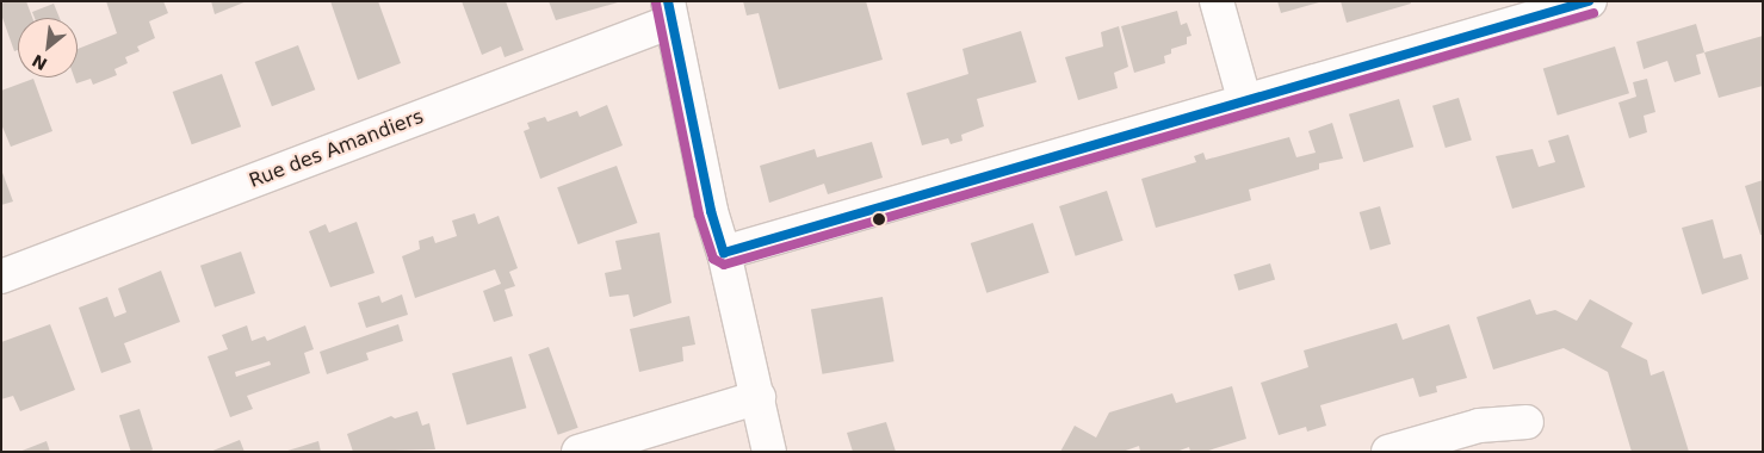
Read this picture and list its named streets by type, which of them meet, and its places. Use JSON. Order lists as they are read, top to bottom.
{
  "streets": {
    "street": ["Rue des Amandiers"]
  },
  "north": "bottom left"
}
